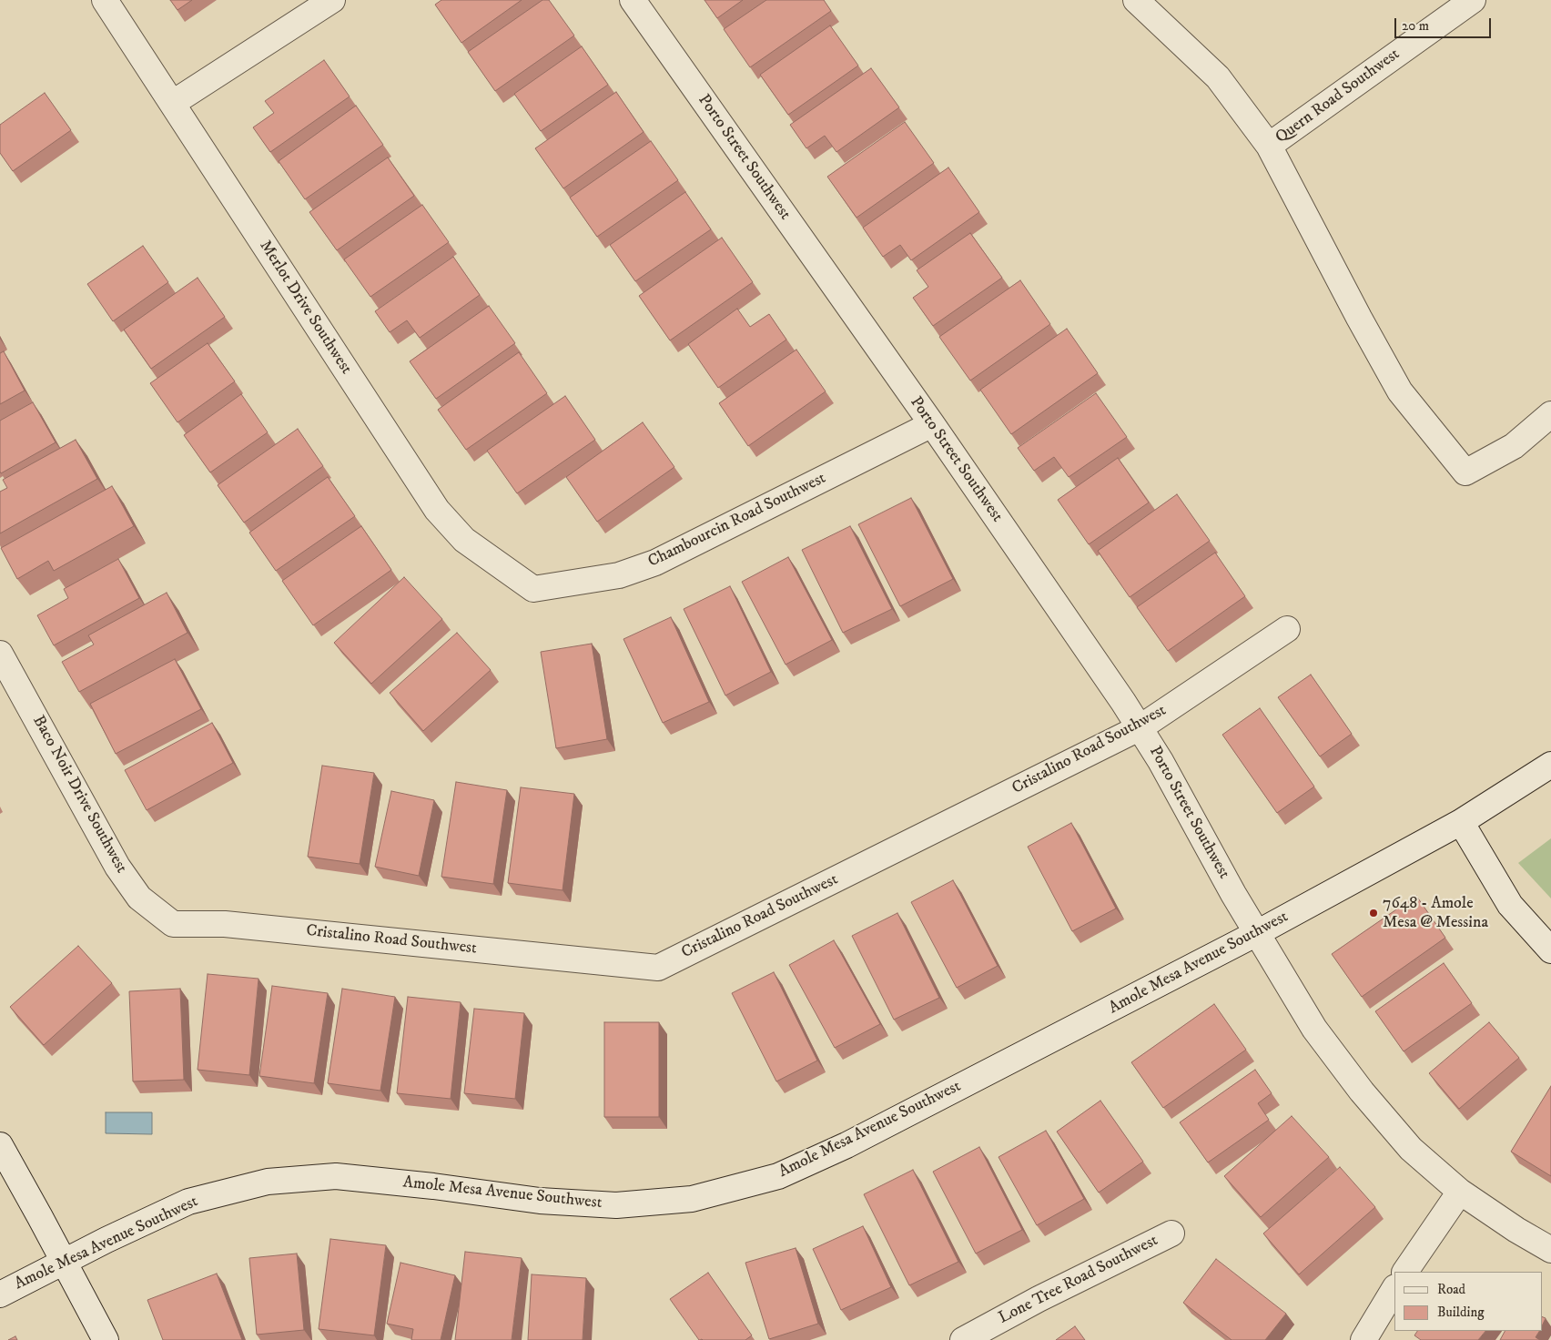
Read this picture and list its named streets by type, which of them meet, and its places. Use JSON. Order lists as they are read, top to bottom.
{
  "streets": {
    "street": [
      "Quern Road Southwest",
      "Porto Street Southwest",
      "Merlot Drive Southwest",
      "Chambourcin Road Southwest",
      "Cristalino Road Southwest",
      "Baco Noir Drive Southwest",
      "Amole Mesa Avenue Southwest",
      "Lone Tree Road Southwest"
    ]
  },
  "crossings": [
    ["Porto Street Southwest", "Chambourcin Road Southwest"],
    ["Porto Street Southwest", "Cristalino Road Southwest"],
    ["Porto Street Southwest", "Amole Mesa Avenue Southwest"],
    ["Merlot Drive Southwest", "Chambourcin Road Southwest"],
    ["Cristalino Road Southwest", "Baco Noir Drive Southwest"]
  ],
  "places": ["7648 - Amole Mesa @ Messina"],
  "legend": ["Road", "Building"],
  "scale_bar": "20 m"
}
